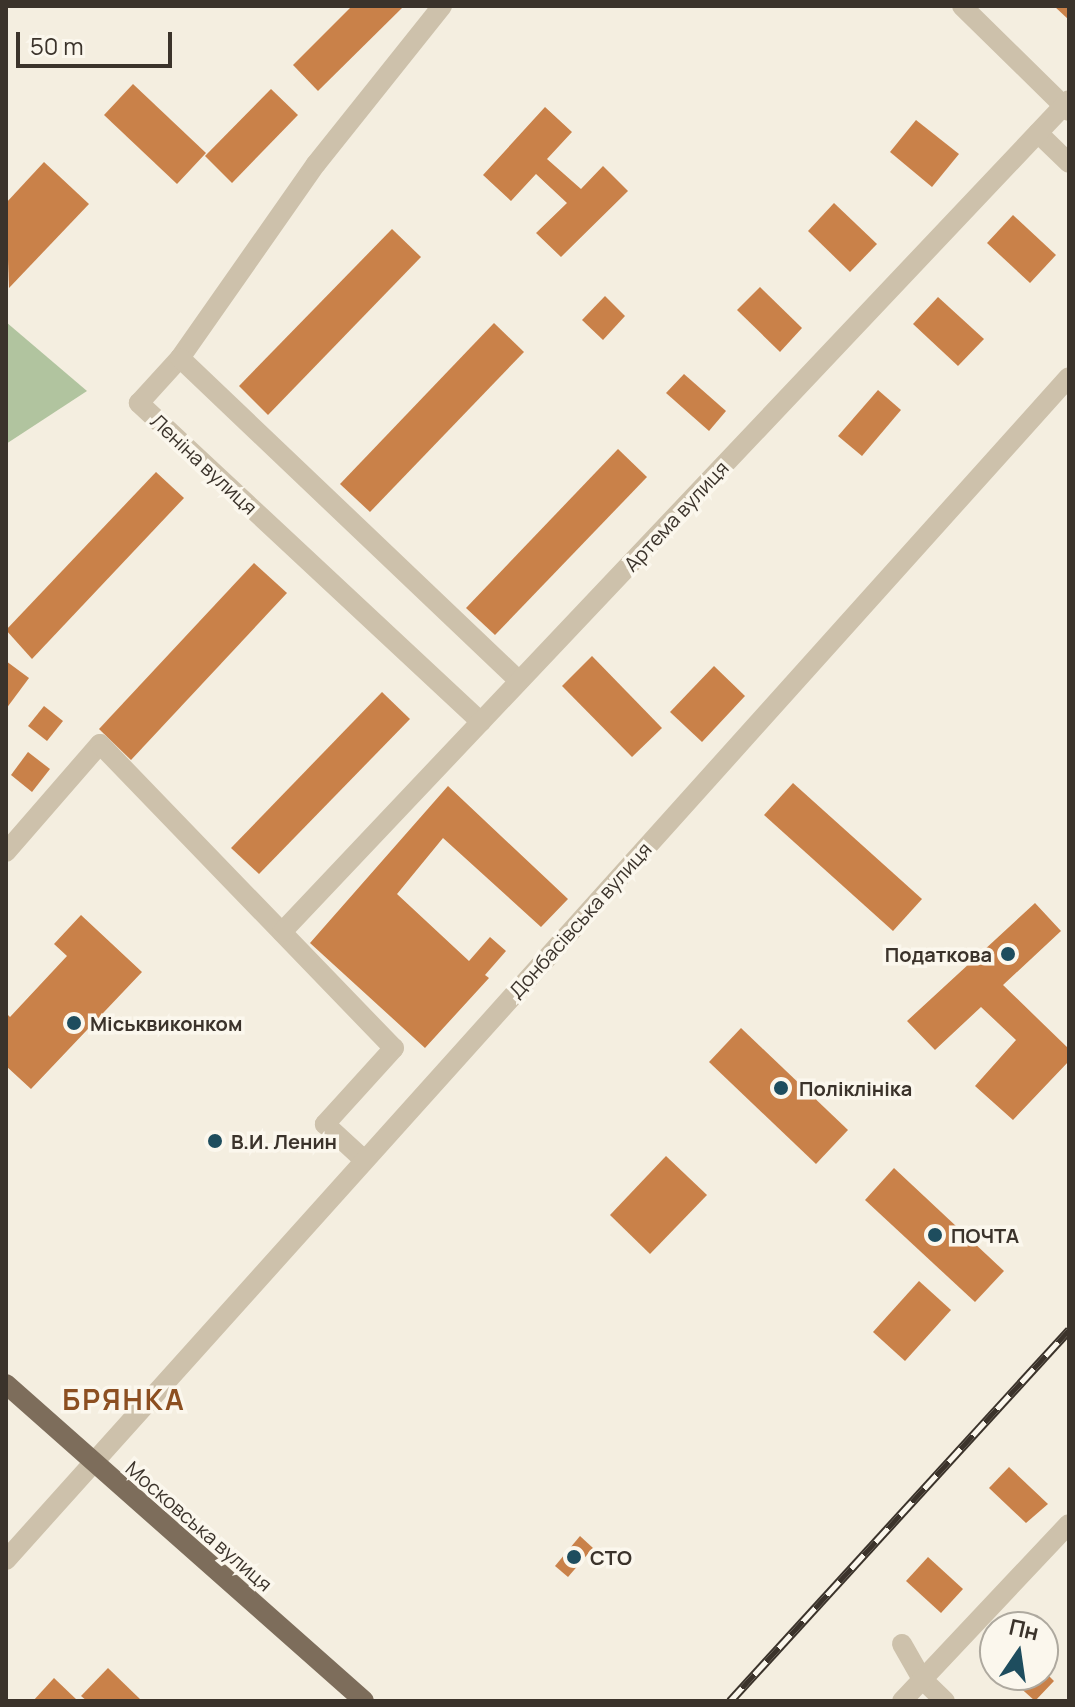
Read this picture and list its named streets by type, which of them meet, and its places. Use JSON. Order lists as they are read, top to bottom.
{
  "streets": {
    "main road": ["Московська вулиця"],
    "street": ["Леніна вулиця", "Артема вулиця", "Донбасівська вулиця"]
  },
  "crossings": [
    ["Леніна вулиця", "Артема вулиця"],
    ["Донбасівська вулиця", "Московська вулиця"]
  ],
  "districts": ["БРЯНКА"],
  "places": [
    "Податкова",
    "Міськвиконком",
    "Поліклініка",
    "В.И. Ленин",
    "ПОЧТА",
    "СТО"
  ],
  "scale_bar": "50 m",
  "north": "top"
}
